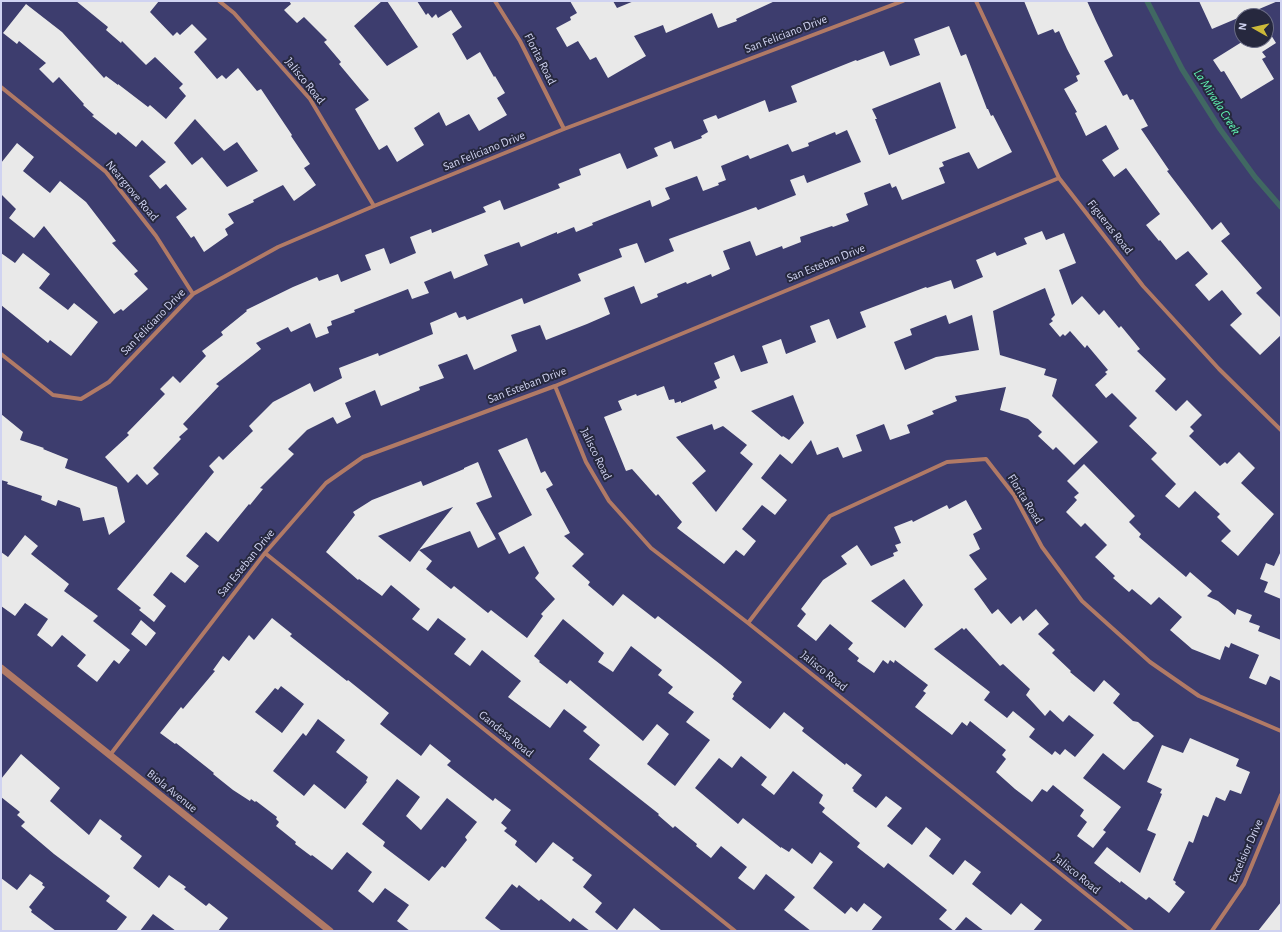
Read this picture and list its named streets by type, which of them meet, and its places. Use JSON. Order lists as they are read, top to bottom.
{
  "streets": {
    "street": [
      "San Feliciano Drive",
      "Florita Road",
      "Jalisco Road",
      "Neargrove Road",
      "Figueras Road",
      "San Esteban Drive",
      "Gandesa Road",
      "Biola Avenue",
      "Excelsior Drive"
    ]
  },
  "crossings": [
    ["San Feliciano Drive", "Florita Road"],
    ["San Feliciano Drive", "Jalisco Road"],
    ["San Feliciano Drive", "Neargrove Road"],
    ["Florita Road", "Jalisco Road"],
    ["Jalisco Road", "San Esteban Drive"],
    ["Figueras Road", "San Esteban Drive"],
    ["San Esteban Drive", "Gandesa Road"],
    ["San Esteban Drive", "Biola Avenue"]
  ],
  "water": ["La Mirada Creek"],
  "north": "left"
}
